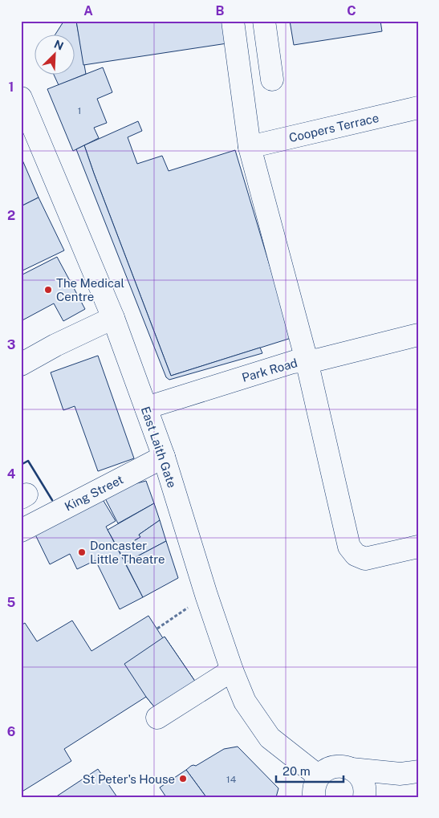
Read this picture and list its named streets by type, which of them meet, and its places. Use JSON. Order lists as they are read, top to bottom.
{
  "streets": {
    "street": [
      "Coopers Terrace",
      "Park Road",
      "East Laith Gate",
      "King Street"
    ]
  },
  "crossings": [
    ["Park Road", "East Laith Gate"],
    ["East Laith Gate", "King Street"]
  ],
  "places": ["The Medical Centre", "Doncaster Little Theatre", "St Peter's House"],
  "house_numbers": ["1", "14"],
  "scale_bar": "20 m",
  "north": "top right",
  "grid": {
    "columns": ["A", "B", "C"],
    "rows": [
      "1",
      "2",
      "3",
      "4",
      "5",
      "6"
    ]
  }
}
